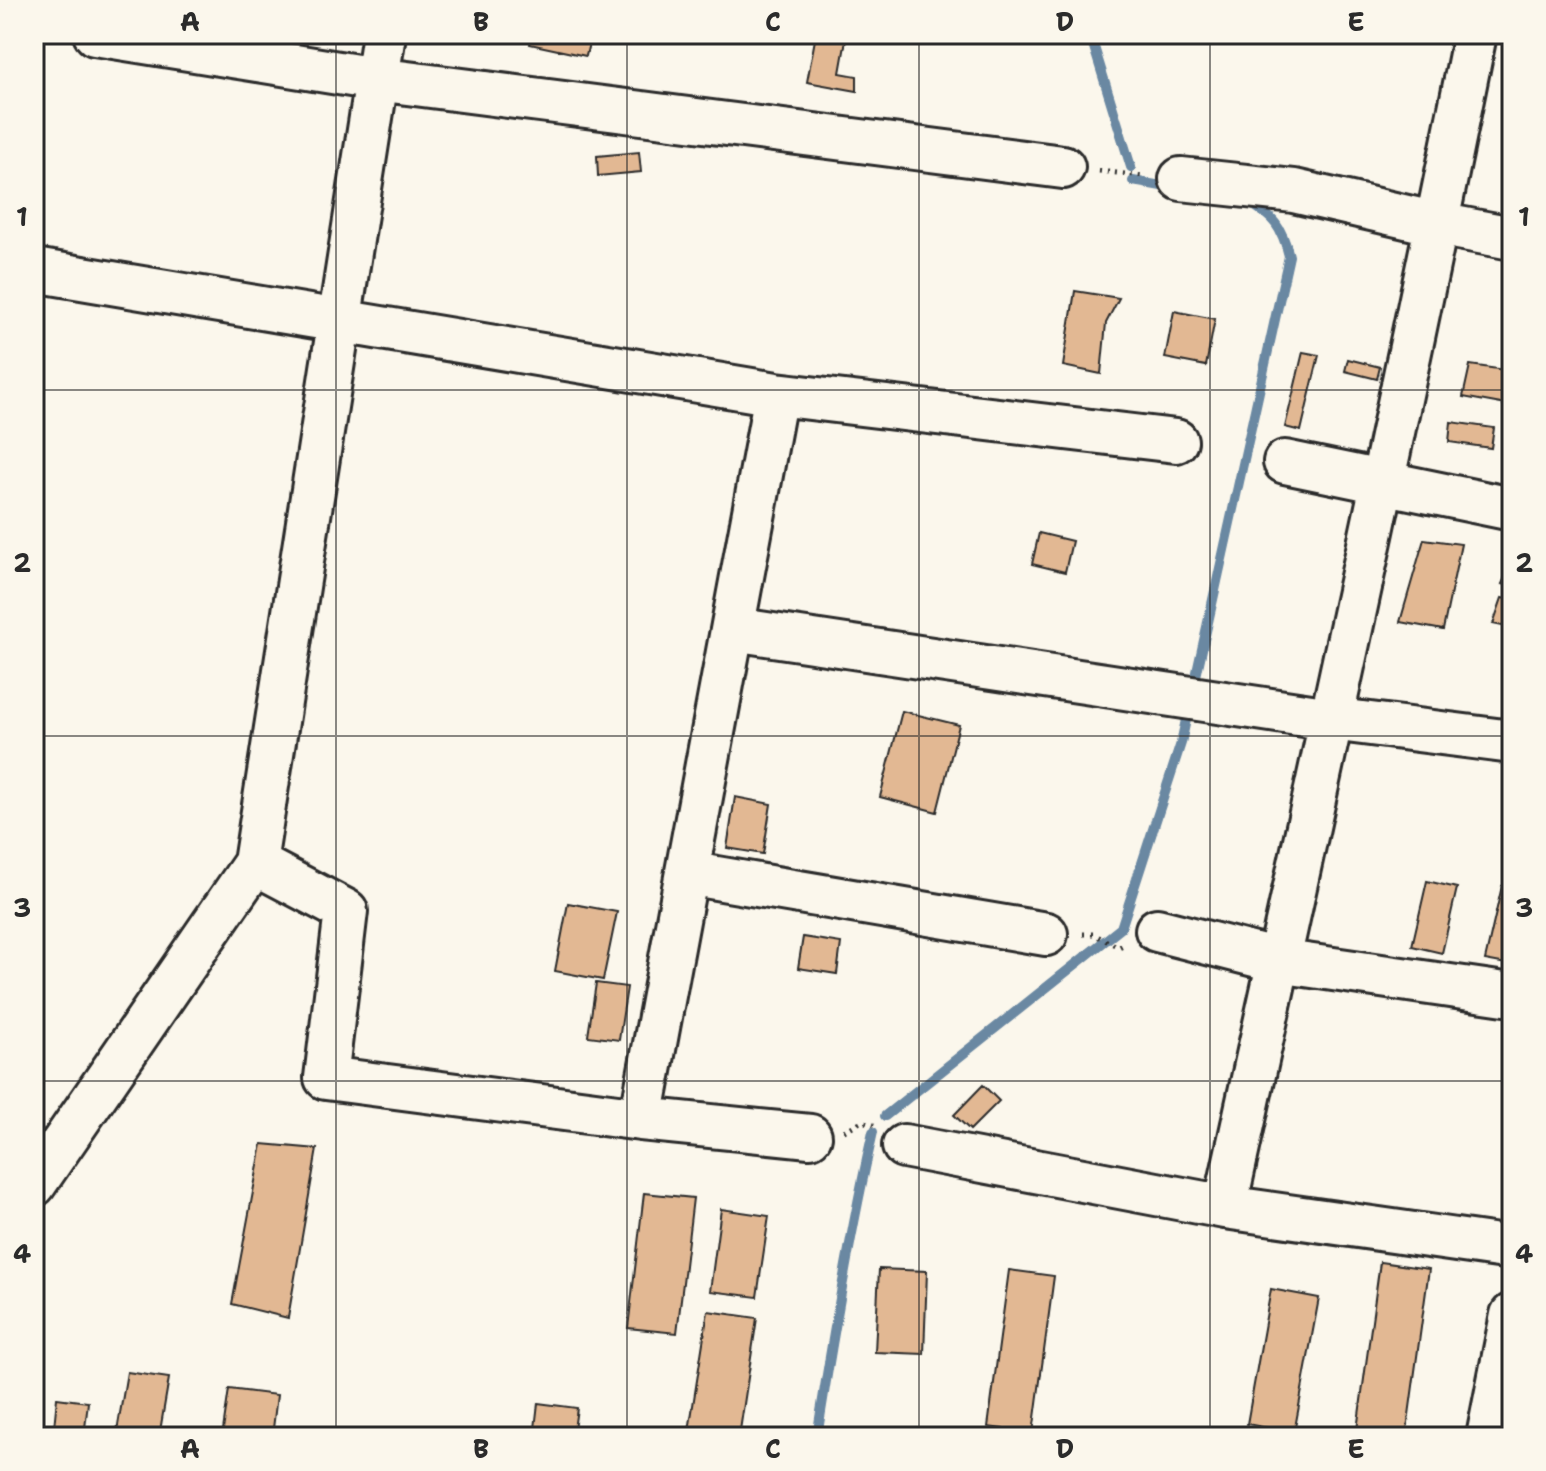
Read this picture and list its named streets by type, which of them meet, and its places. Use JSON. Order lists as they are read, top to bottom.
{
  "grid": {
    "columns": [
      "A",
      "B",
      "C",
      "D",
      "E"
    ],
    "rows": [
      "1",
      "2",
      "3",
      "4"
    ]
  }
}
